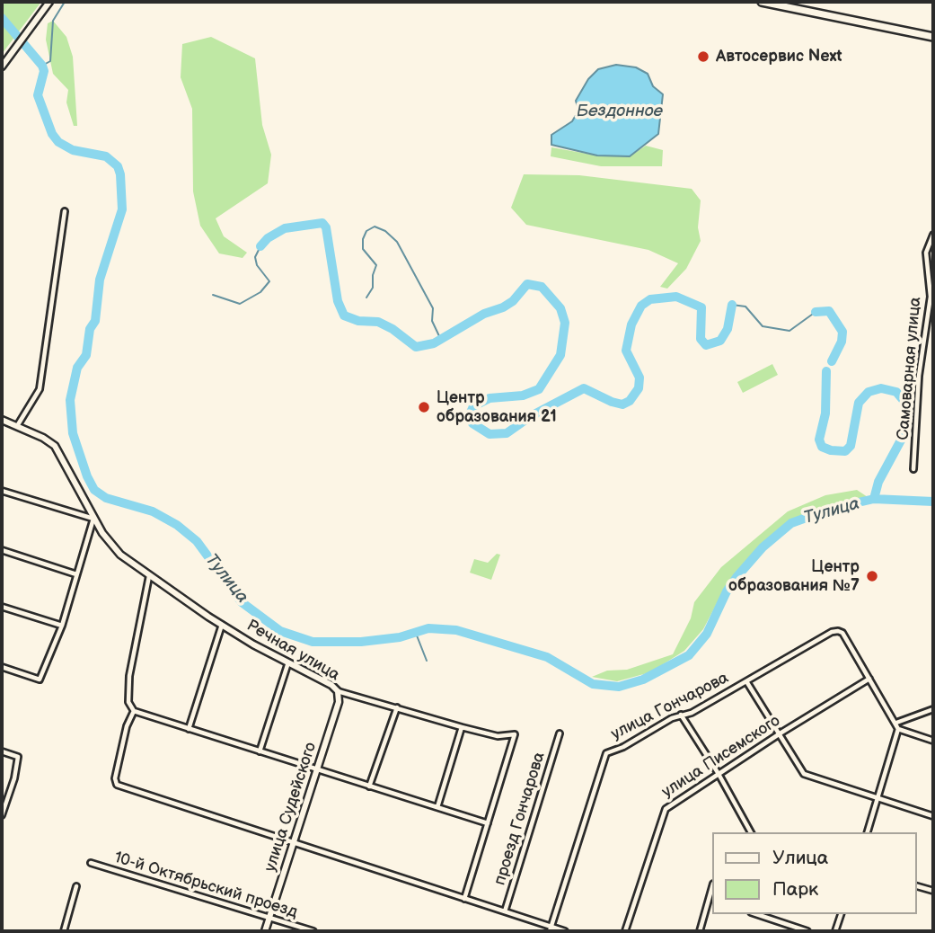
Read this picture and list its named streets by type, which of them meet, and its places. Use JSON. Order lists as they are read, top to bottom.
{
  "streets": {
    "street": [
      "Самоварная улица",
      "Речная улица",
      "улица Гончарова",
      "улица Писемского",
      "улица Судейского",
      "проезд Гончарова",
      "10-й Октябрьский проезд"
    ]
  },
  "crossings": [
    ["Речная улица", "улица Судейского"],
    ["улица Гончарова", "улица Писемского"],
    ["улица Судейского", "10-й Октябрьский проезд"]
  ],
  "water": ["Бездонное", "Тулица"],
  "places": ["Автосервис Next", "Центр образования 21", "Центр образования №7"],
  "legend": ["Улица", "Парк"]
}
